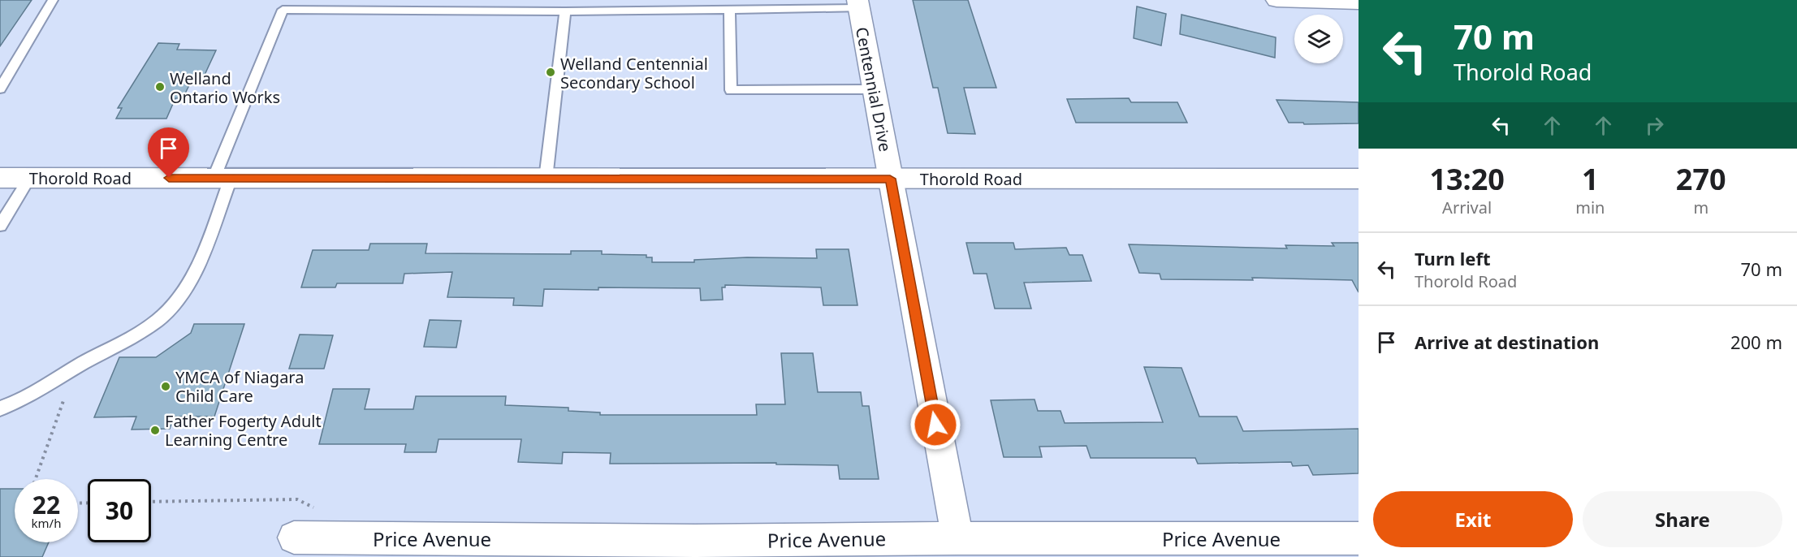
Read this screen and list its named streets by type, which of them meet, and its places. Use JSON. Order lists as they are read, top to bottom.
{
  "streets": {
    "street": ["Centennial Drive", "Thorold Road", "Price Avenue"]
  },
  "crossings": [
    ["Centennial Drive", "Thorold Road"],
    ["Centennial Drive", "Price Avenue"]
  ],
  "places": [
    "Welland Centennial Secondary School",
    "Welland Ontario Works",
    "YMCA of Niagara Child Care",
    "Father Fogerty Adult Learning Centre"
  ],
  "page": {
    "turn": ["70 m", "Thorold Road"],
    "eta": [
      "13:20",
      "Arrival",
      "1",
      "min",
      "270",
      "m"
    ],
    "list": [
      {
        "name": "Turn left",
        "note": "Thorold Road",
        "value": "70 m"
      },
      {
        "name": "Arrive at destination",
        "value": "200 m"
      }
    ],
    "speed": "22 km/h",
    "limit": "30",
    "buttons": ["Exit", "Share"]
  }
}
